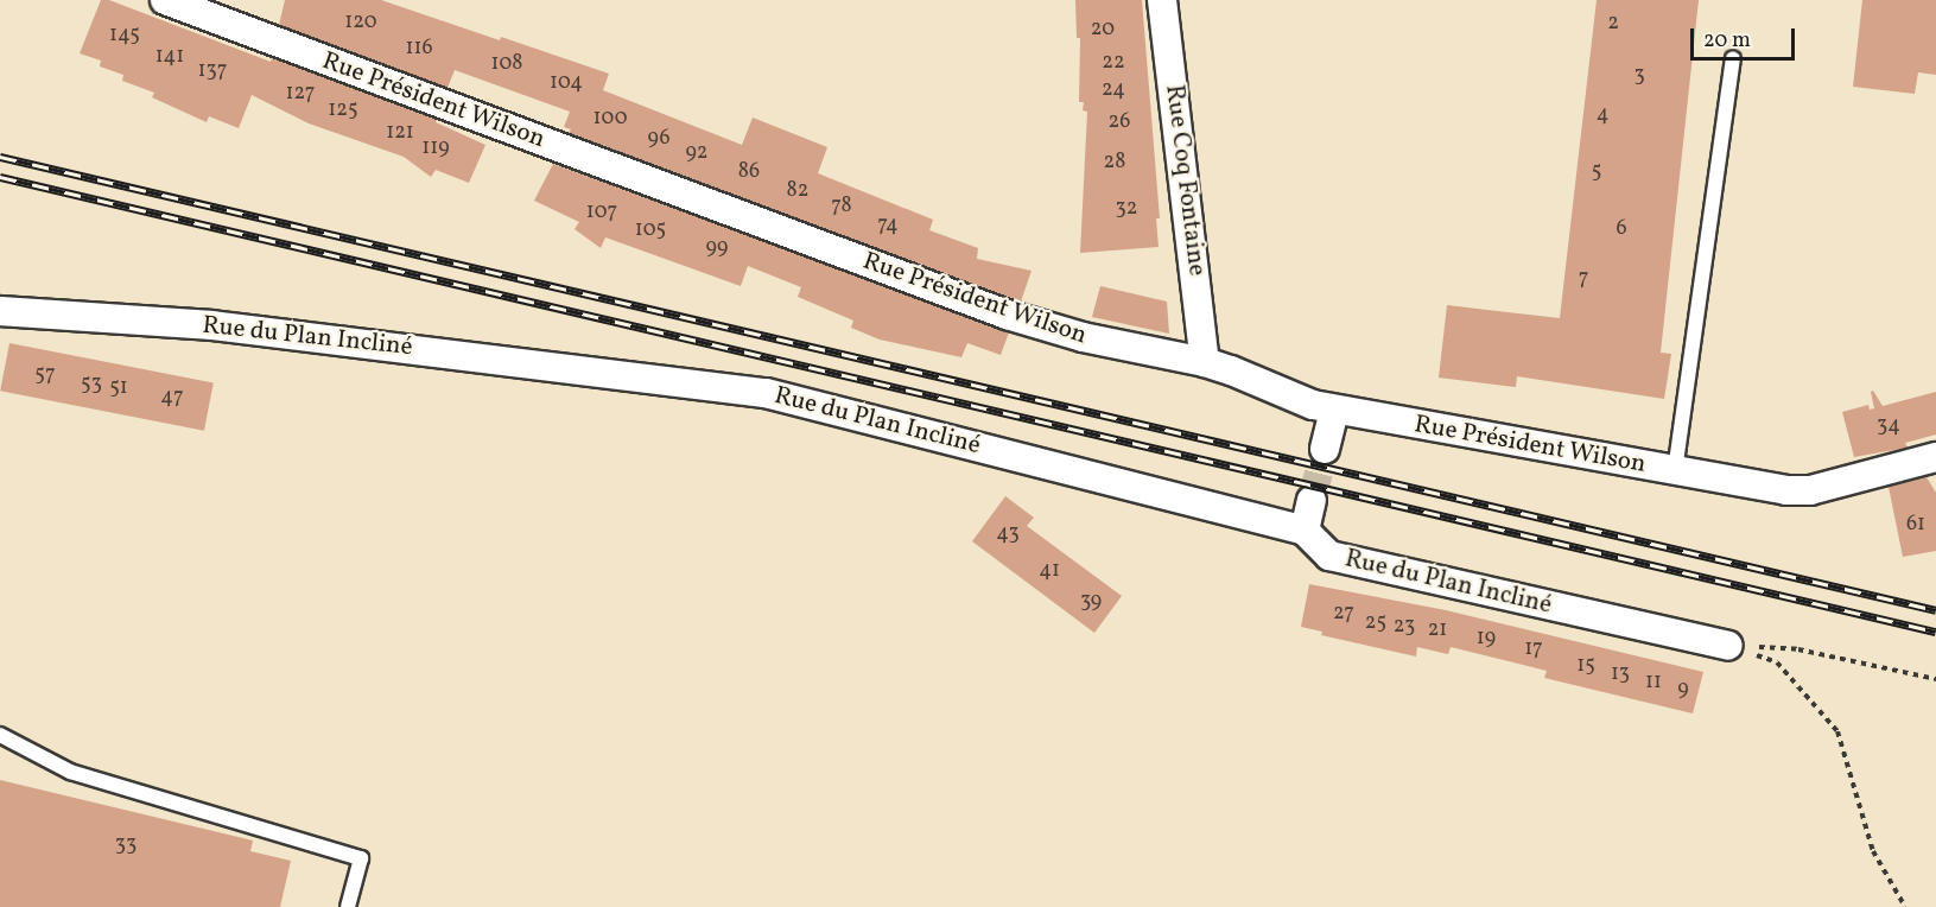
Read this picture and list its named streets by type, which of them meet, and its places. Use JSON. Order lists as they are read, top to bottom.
{
  "streets": {
    "street": ["Rue Président Wilson", "Rue Coq Fontaine", "Rue du Plan Incliné"]
  },
  "crossings": [
    ["Rue Président Wilson", "Rue Coq Fontaine"]
  ],
  "house_numbers": [
    "120",
    "2",
    "20",
    "145",
    "116",
    "141",
    "22",
    "108",
    "137",
    "3",
    "104",
    "24",
    "127",
    "125",
    "4",
    "100",
    "26",
    "121",
    "96",
    "119",
    "92",
    "28",
    "86",
    "5",
    "82",
    "78",
    "32",
    "107",
    "74",
    "6",
    "105",
    "99",
    "7",
    "57",
    "53",
    "51",
    "47",
    "34",
    "61",
    "43",
    "41",
    "39",
    "27",
    "25",
    "23",
    "21",
    "19",
    "17",
    "15",
    "13",
    "11",
    "9",
    "33"
  ],
  "scale_bar": "20 m"
}
